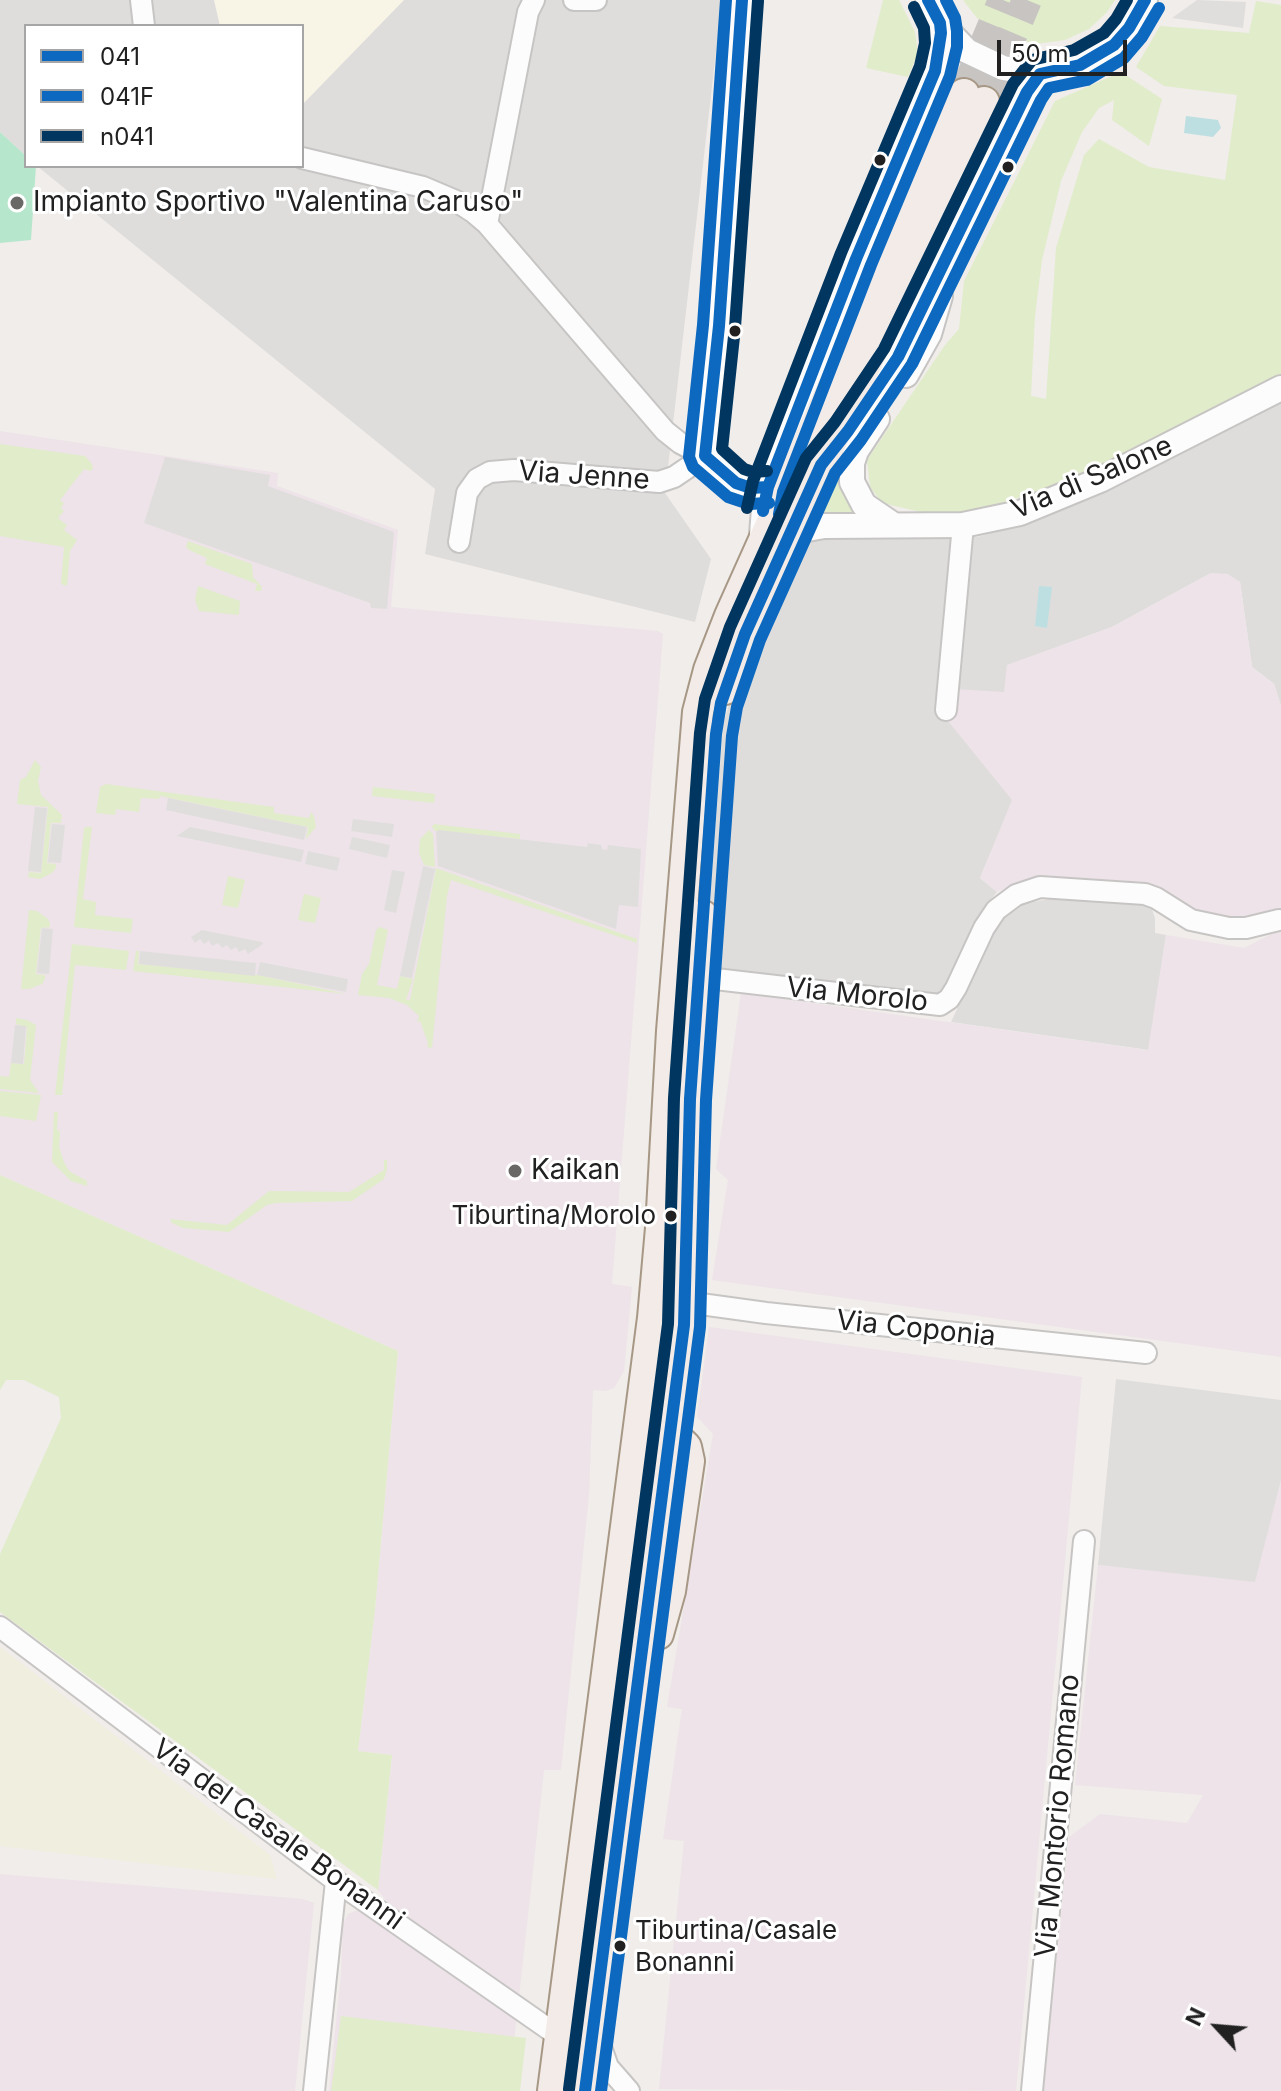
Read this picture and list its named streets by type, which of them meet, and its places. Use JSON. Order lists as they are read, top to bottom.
{
  "streets": {
    "street": [
      "Via Jenne",
      "Via di Salone",
      "Via Morolo",
      "Via Coponia",
      "Via Montorio Romano",
      "Via del Casale Bonanni"
    ]
  },
  "places": [
    "Impianto Sportivo \"Valentina Caruso\"",
    "Kaikan",
    "Tiburtina/Morolo",
    "Tiburtina/Casale Bonanni"
  ],
  "lines": ["transit line 041", "transit line 041F", "transit line n041"],
  "legend": ["041", "041F", "n041"],
  "scale_bar": "50 m",
  "north": "top left"
}
